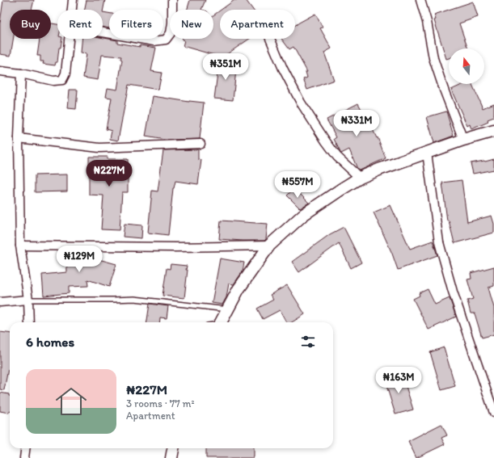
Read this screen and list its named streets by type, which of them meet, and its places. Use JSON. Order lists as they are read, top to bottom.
{
  "north": "top",
  "page": {
    "chip": [
      "Buy",
      "Rent",
      "Filters",
      "New",
      "Apartment"
    ],
    "price": [
      "₦351M",
      "₦331M",
      "₦227M",
      "₦557M",
      "₦129M",
      "₦163M"
    ],
    "heading": "6 homes",
    "list": [
      {
        "name": "₦227M",
        "note": "3 rooms · 77 m² · Apartment"
      }
    ]
  }
}
